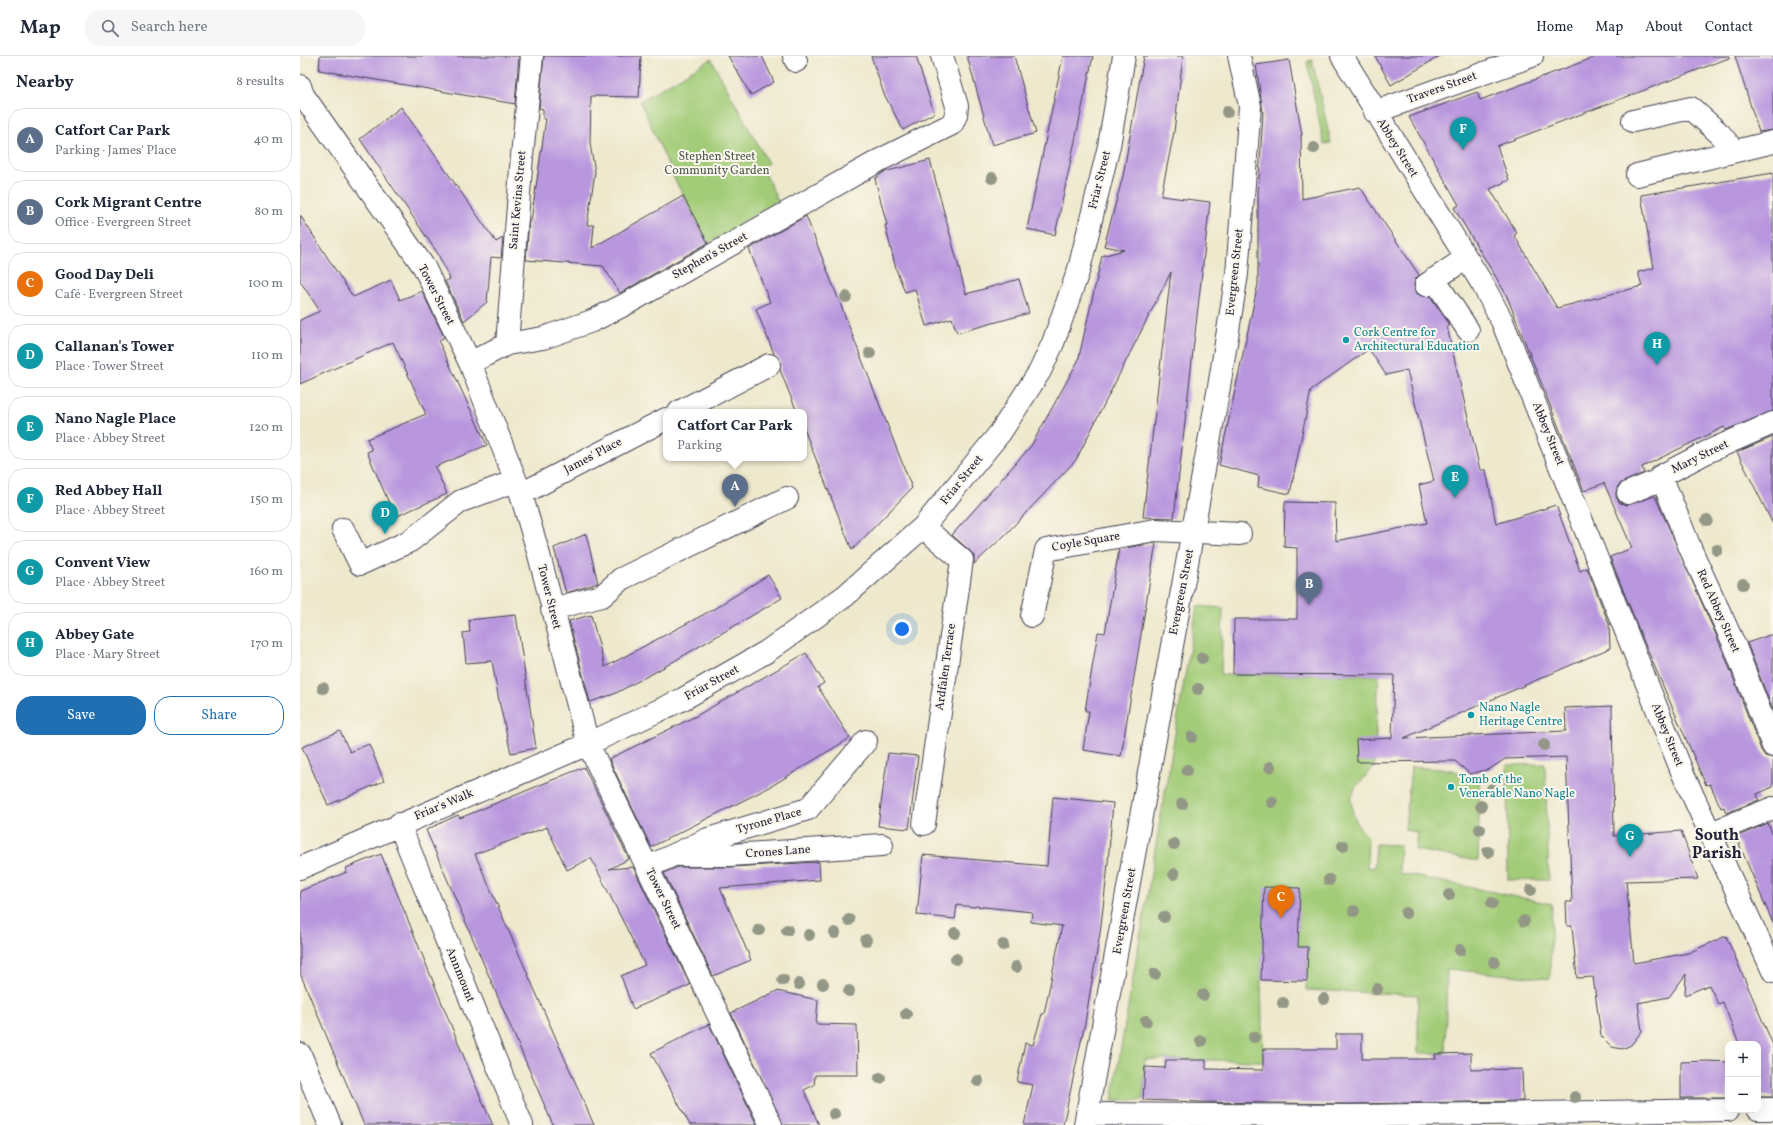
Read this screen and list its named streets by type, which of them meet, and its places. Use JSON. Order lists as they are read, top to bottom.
{
  "streets": {
    "street": [
      "Travers Street",
      "Abbey Street",
      "Friar Street",
      "Saint Kevins Street",
      "Stephen's Street",
      "Evergreen Street",
      "Tower Street",
      "James' Place",
      "Mary Street",
      "Coyle Square",
      "Red Abbey Street",
      "Ardfalen Terrace",
      "Friar's Walk",
      "Tyrone Place",
      "Crones Lane",
      "Annmount"
    ]
  },
  "crossings": [
    ["Travers Street", "Abbey Street"],
    ["Friar Street", "Tower Street"],
    ["Friar Street", "Ardfalen Terrace"],
    ["Friar Street", "Friar's Walk"],
    ["Saint Kevins Street", "Stephen's Street"],
    ["Stephen's Street", "Tower Street"],
    ["Evergreen Street", "Coyle Square"],
    ["Tower Street", "James' Place"],
    ["Tower Street", "Friar's Walk"],
    ["Tower Street", "Tyrone Place"],
    ["Mary Street", "Red Abbey Street"],
    ["Friar's Walk", "Annmount"],
    ["Tyrone Place", "Crones Lane"]
  ],
  "districts": ["South Parish"],
  "parks": ["Stephen Street Community Garden"],
  "places": ["Cork Centre for Architectural Education", "Nano Nagle Heritage Centre", "Tomb of the Venerable Nano Nagle"],
  "page": {
    "header": "Map",
    "search": "Search here",
    "nav": [
      "Home",
      "Map",
      "About",
      "Contact"
    ],
    "heading": ["Nearby", "8 results"],
    "list": [
      {
        "mark": "A",
        "name": "Catfort Car Park",
        "note": "Parking · James' Place",
        "value": "40 m"
      },
      {
        "mark": "B",
        "name": "Cork Migrant Centre",
        "note": "Office · Evergreen Street",
        "value": "80 m"
      },
      {
        "mark": "C",
        "name": "Good Day Deli",
        "note": "Café · Evergreen Street",
        "value": "100 m"
      },
      {
        "mark": "D",
        "name": "Callanan's Tower",
        "note": "Place · Tower Street",
        "value": "110 m"
      },
      {
        "mark": "E",
        "name": "Nano Nagle Place",
        "note": "Place · Abbey Street",
        "value": "120 m"
      },
      {
        "mark": "F",
        "name": "Red Abbey Hall",
        "note": "Place · Abbey Street",
        "value": "150 m"
      },
      {
        "mark": "G",
        "name": "Convent View",
        "note": "Place · Abbey Street",
        "value": "160 m"
      },
      {
        "mark": "H",
        "name": "Abbey Gate",
        "note": "Place · Mary Street",
        "value": "170 m"
      }
    ],
    "pins": [
      "F",
      "H",
      "E",
      "A",
      "D",
      "B",
      "G",
      "C"
    ],
    "popup": ["Catfort Car Park", "Parking"],
    "buttons": ["Save", "Share"],
    "map_buttons": ["+", "−"]
  }
}
